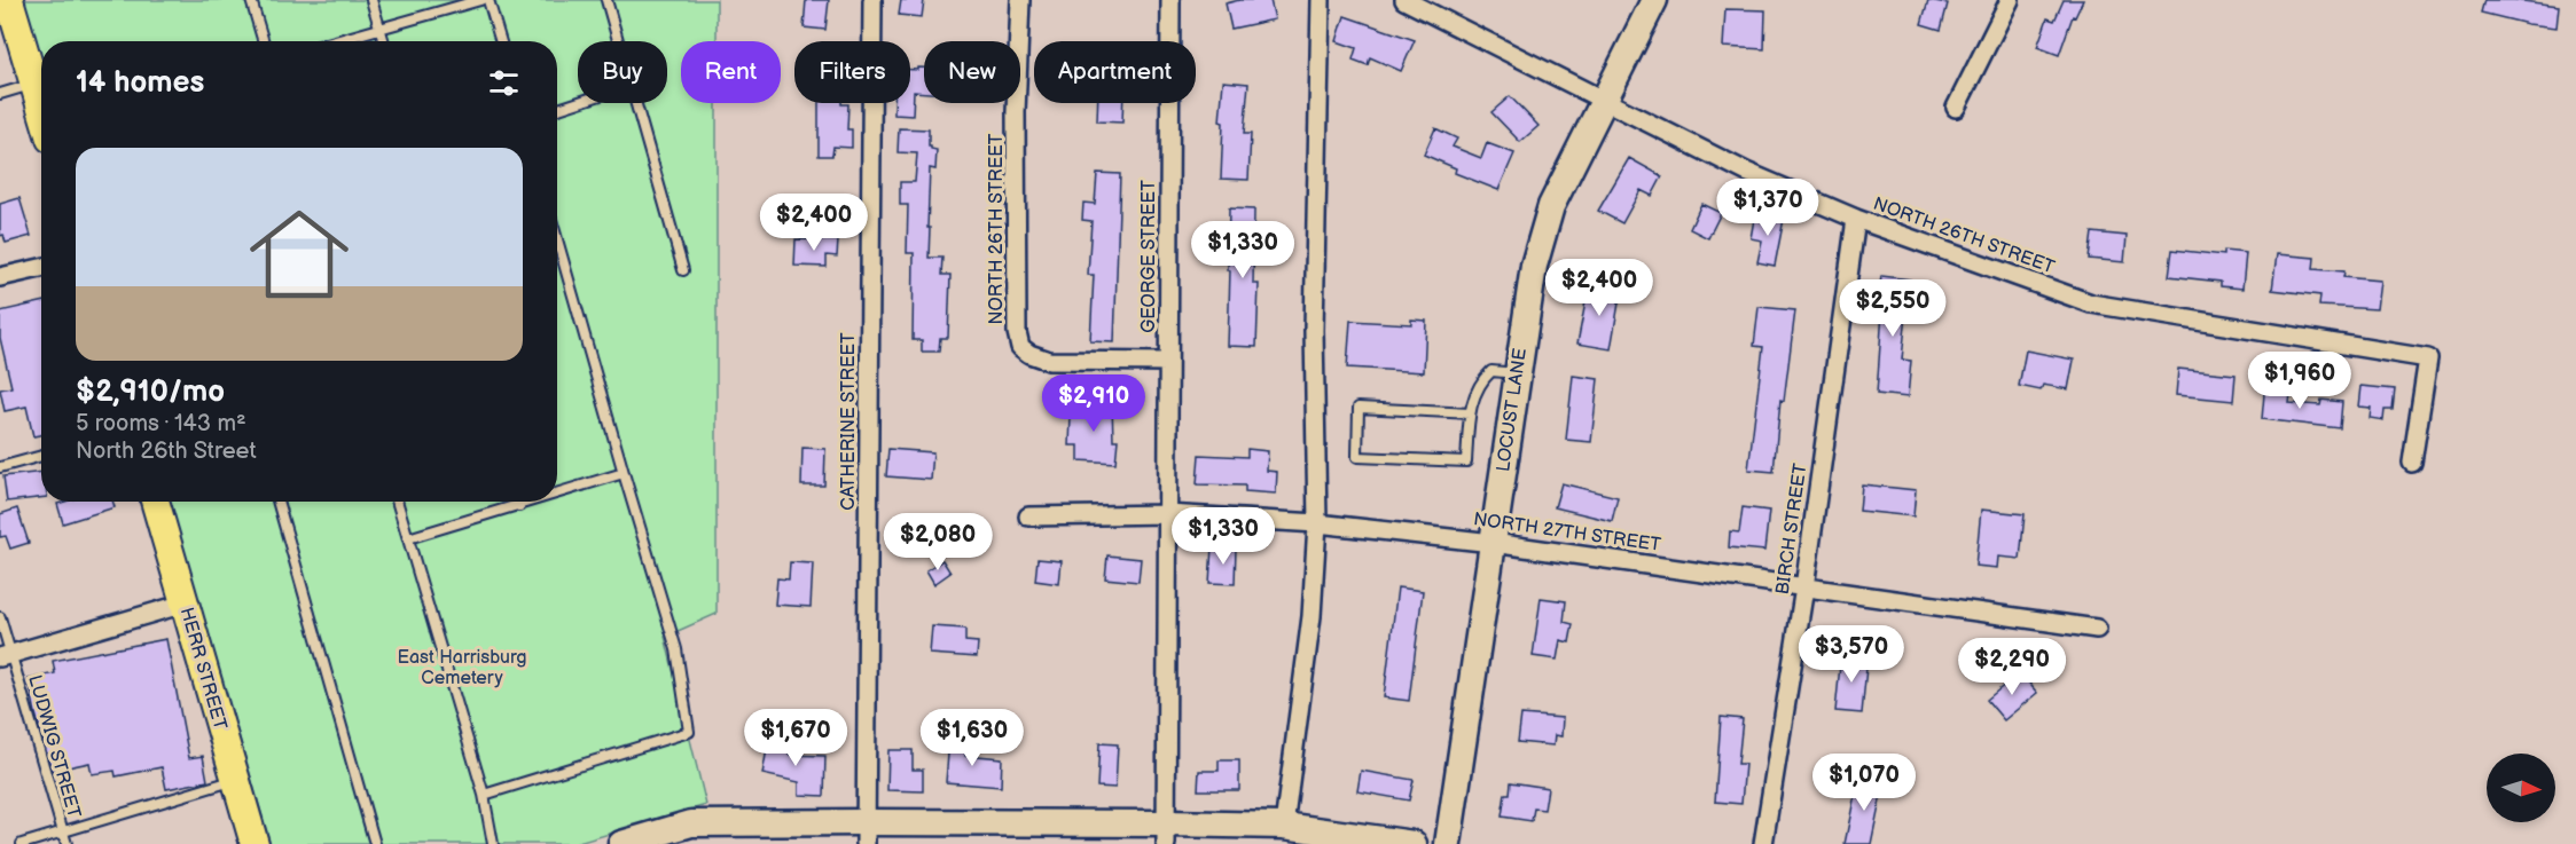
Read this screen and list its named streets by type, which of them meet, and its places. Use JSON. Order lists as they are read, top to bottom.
{
  "streets": {
    "main road": ["HERR STREET"],
    "street": [
      "NORTH 26TH STREET",
      "GEORGE STREET",
      "LOCUST LANE",
      "CATHERINE STREET",
      "BIRCH STREET",
      "NORTH 27TH STREET"
    ],
    "lane": ["LUDWIG STREET"]
  },
  "crossings": [
    ["NORTH 26TH STREET", "GEORGE STREET"],
    ["NORTH 26TH STREET", "LOCUST LANE"],
    ["NORTH 26TH STREET", "BIRCH STREET"],
    ["GEORGE STREET", "NORTH 27TH STREET"],
    ["LOCUST LANE", "NORTH 27TH STREET"],
    ["BIRCH STREET", "NORTH 27TH STREET"]
  ],
  "parks": ["East Harrisburg Cemetery"],
  "north": "right",
  "page": {
    "chip": [
      "Buy",
      "Rent",
      "Filters",
      "New",
      "Apartment"
    ],
    "heading": "14 homes",
    "list": [
      {
        "name": "$2,910/mo",
        "note": "5 rooms · 143 m² · North 26th Street"
      }
    ],
    "price": [
      "$1,370",
      "$2,400",
      "$1,330",
      "$2,400",
      "$2,550",
      "$1,960",
      "$2,910",
      "$1,330",
      "$2,080",
      "$3,570",
      "$2,290",
      "$1,670",
      "$1,630",
      "$1,070"
    ]
  }
}
